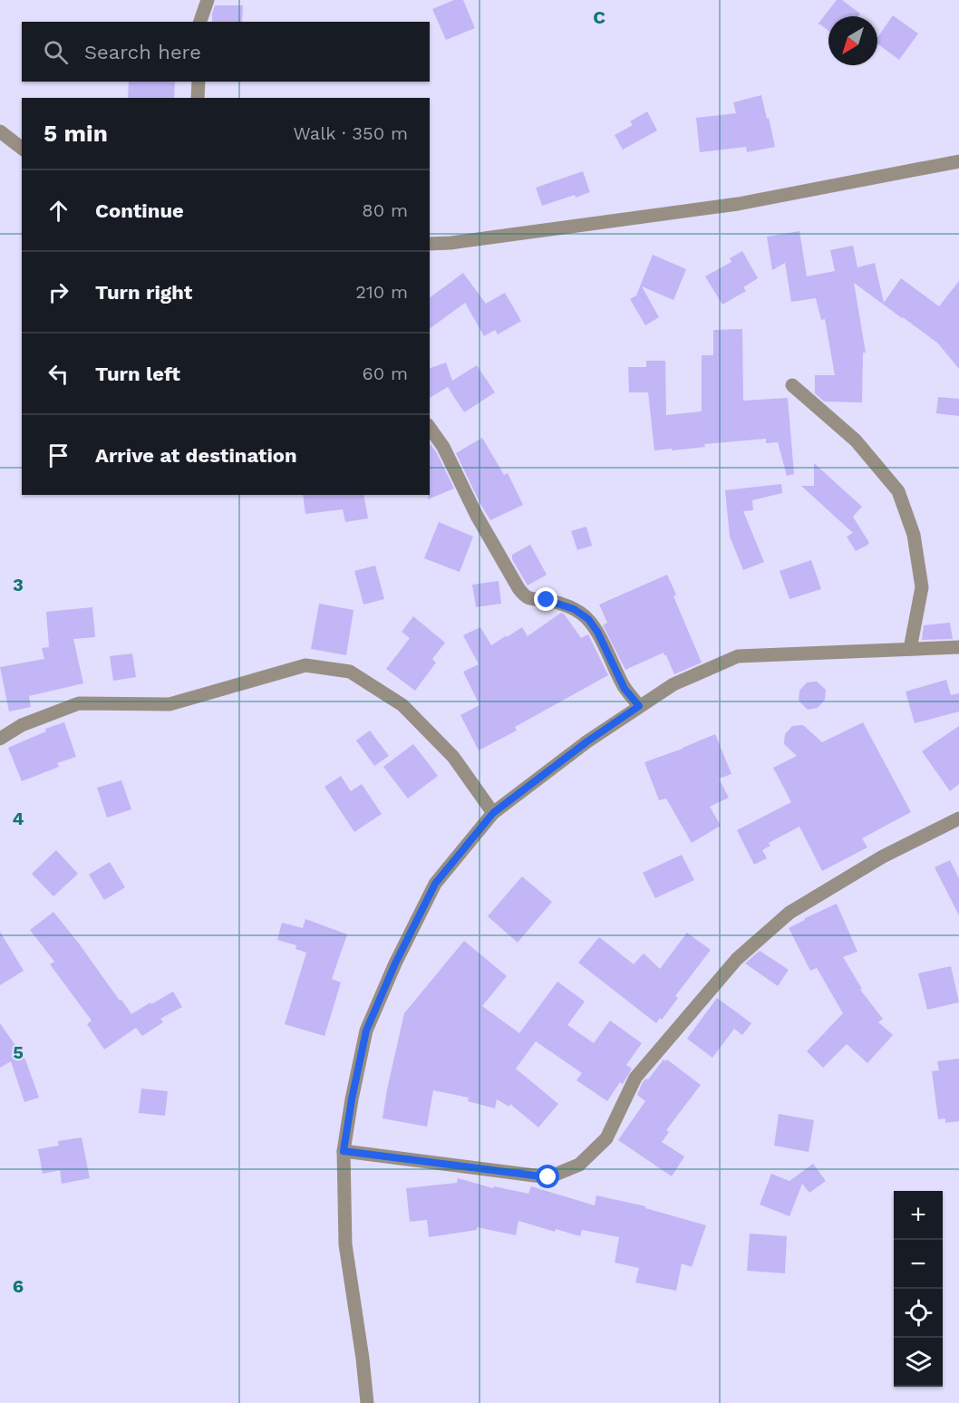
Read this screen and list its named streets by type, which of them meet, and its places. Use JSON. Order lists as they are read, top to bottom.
{
  "north": "bottom left",
  "page": {
    "search": "Search here",
    "heading": ["5 min", "Walk · 350 m"],
    "list": [
      ["Continue", "80 m"],
      ["Turn right", "210 m"],
      ["Turn left", "60 m"],
      "Arrive at destination"
    ],
    "map_buttons": ["+", "−"]
  },
  "grid": {
    "columns": ["C"],
    "rows": [
      "3",
      "4",
      "5",
      "6"
    ]
  }
}
